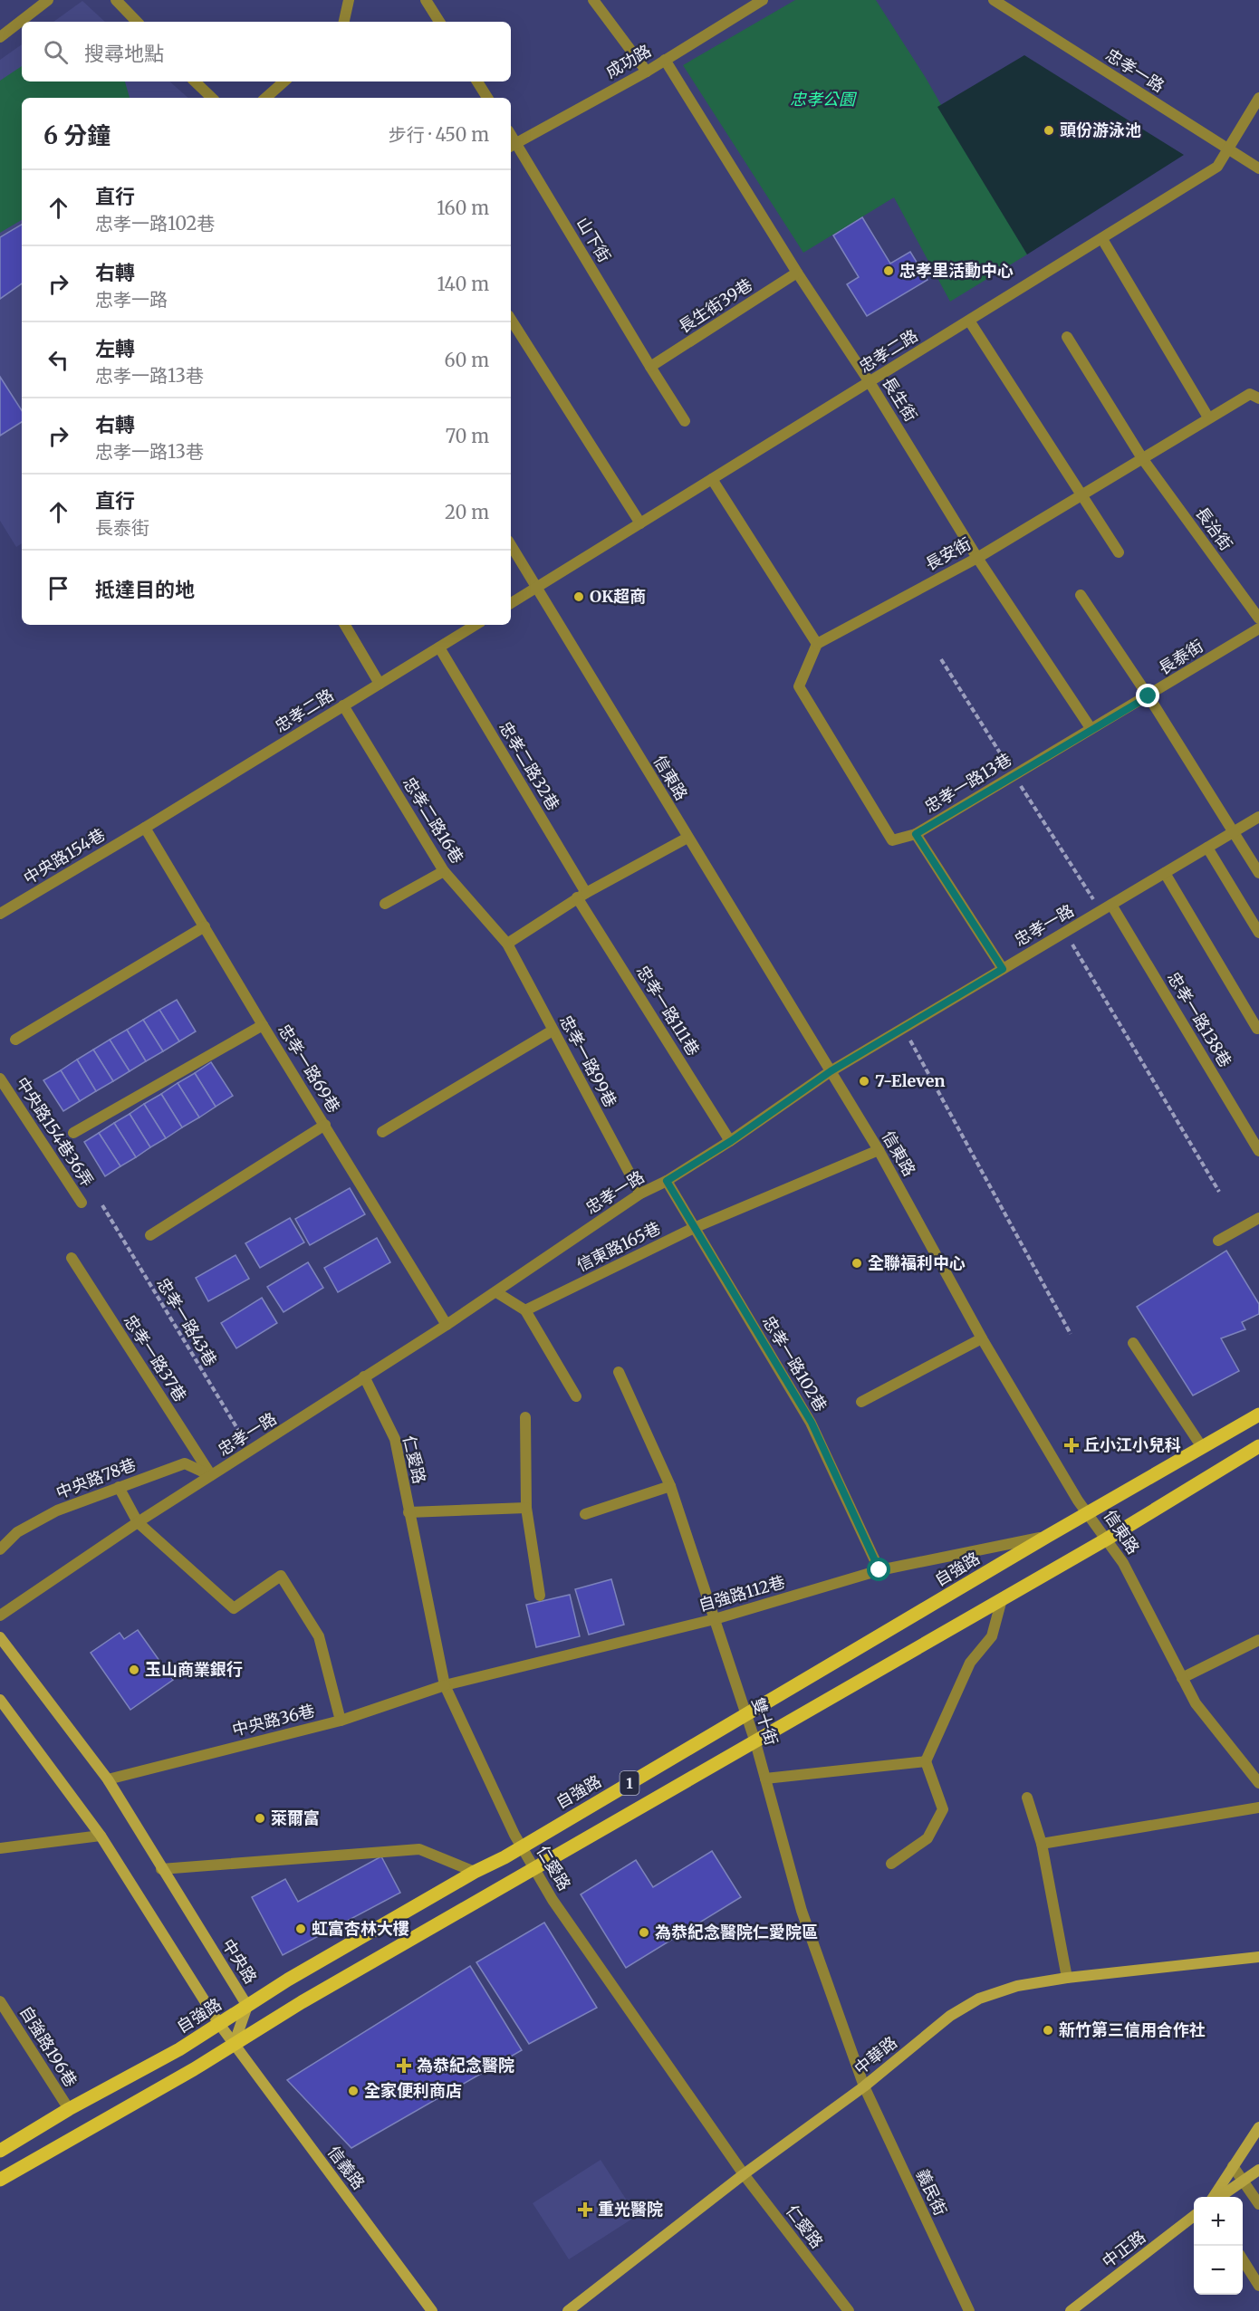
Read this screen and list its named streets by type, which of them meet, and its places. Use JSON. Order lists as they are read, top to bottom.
{
  "streets": {
    "main road": ["自強路", "1"],
    "street": [
      "成功路",
      "忠孝一路",
      "山下街",
      "長生街39巷",
      "忠孝二路",
      "長生街",
      "長治街",
      "長安街",
      "長泰街",
      "忠孝二路32巷",
      "信東路",
      "忠孝一路13巷",
      "忠孝二路16巷",
      "中央路154巷",
      "忠孝一路111巷",
      "忠孝一路138巷",
      "忠孝一路99巷",
      "忠孝一路69巷",
      "中央路154巷36弄",
      "信東路165巷",
      "忠孝一路37巷",
      "忠孝一路102巷",
      "仁愛路",
      "中央路78巷",
      "自強路112巷",
      "中央路36巷",
      "雙十街",
      "中央路",
      "自強路196巷",
      "中華路",
      "信義路",
      "義民街",
      "中正路"
    ],
    "path": ["忠孝一路43巷"]
  },
  "crossings": [
    ["成功路", "山下街"],
    ["成功路", "長生街"],
    ["忠孝一路", "忠孝二路"],
    ["忠孝一路", "信東路"],
    ["忠孝一路", "忠孝一路13巷"],
    ["忠孝一路", "忠孝一路111巷"],
    ["忠孝一路", "忠孝一路138巷"],
    ["忠孝一路", "忠孝一路99巷"],
    ["忠孝一路", "忠孝一路69巷"],
    ["忠孝一路", "忠孝一路43巷"],
    ["忠孝一路", "忠孝一路37巷"],
    ["忠孝一路", "忠孝一路102巷"],
    ["忠孝一路", "仁愛路"],
    ["忠孝一路", "中央路78巷"],
    ["山下街", "長生街39巷"],
    ["長生街39巷", "長生街"],
    ["忠孝二路", "長生街"],
    ["忠孝二路", "忠孝二路32巷"],
    ["忠孝二路", "信東路"],
    ["忠孝二路", "忠孝二路16巷"],
    ["忠孝二路", "中央路154巷"],
    ["忠孝二路", "忠孝一路69巷"],
    ["長生街", "長安街"],
    ["長生街", "長泰街"],
    ["長生街", "忠孝一路13巷"],
    ["長治街", "長安街"],
    ["長泰街", "忠孝一路13巷"],
    ["忠孝二路32巷", "忠孝一路111巷"],
    ["信東路", "信東路165巷"],
    ["信東路", "自強路"],
    ["信東路", "1"],
    ["忠孝二路16巷", "忠孝一路99巷"],
    ["中央路154巷", "忠孝一路69巷"],
    ["信東路165巷", "忠孝一路102巷"],
    ["忠孝一路37巷", "中央路78巷"],
    ["忠孝一路102巷", "自強路112巷"],
    ["仁愛路", "自強路"],
    ["仁愛路", "自強路112巷"],
    ["仁愛路", "中央路36巷"],
    ["仁愛路", "1"],
    ["仁愛路", "中華路"],
    ["自強路", "自強路112巷"],
    ["自強路", "雙十街"],
    ["自強路", "中央路"],
    ["自強路", "自強路196巷"],
    ["自強路112巷", "中央路36巷"],
    ["自強路112巷", "雙十街"],
    ["中央路36巷", "中央路"],
    ["雙十街", "1"],
    ["雙十街", "中華路"],
    ["雙十街", "義民街"],
    ["1", "中央路"],
    ["1", "信義路"],
    ["中央路", "信義路"],
    ["中華路", "義民街"]
  ],
  "parks": ["忠孝公園"],
  "places": {
    "other": [
      "頭份游泳池",
      "忠孝里活動中心",
      "OK超商",
      "7-Eleven",
      "全聯福利中心",
      "玉山商業銀行",
      "萊爾富",
      "虹富杏林大樓",
      "為恭紀念醫院仁愛院區",
      "新竹第三信用合作社",
      "全家便利商店"
    ],
    "health": ["丘小江小兒科", "為恭紀念醫院", "重光醫院"]
  },
  "page": {
    "search": "搜尋地點",
    "heading": ["6 分鐘", "步行 · 450 m"],
    "list": [
      ["直行", "忠孝一路102巷", "160 m"],
      ["右轉", "忠孝一路", "140 m"],
      ["左轉", "忠孝一路13巷", "60 m"],
      ["右轉", "忠孝一路13巷", "70 m"],
      ["直行", "長泰街", "20 m"],
      "抵達目的地"
    ],
    "map_buttons": ["+", "−"]
  }
}
